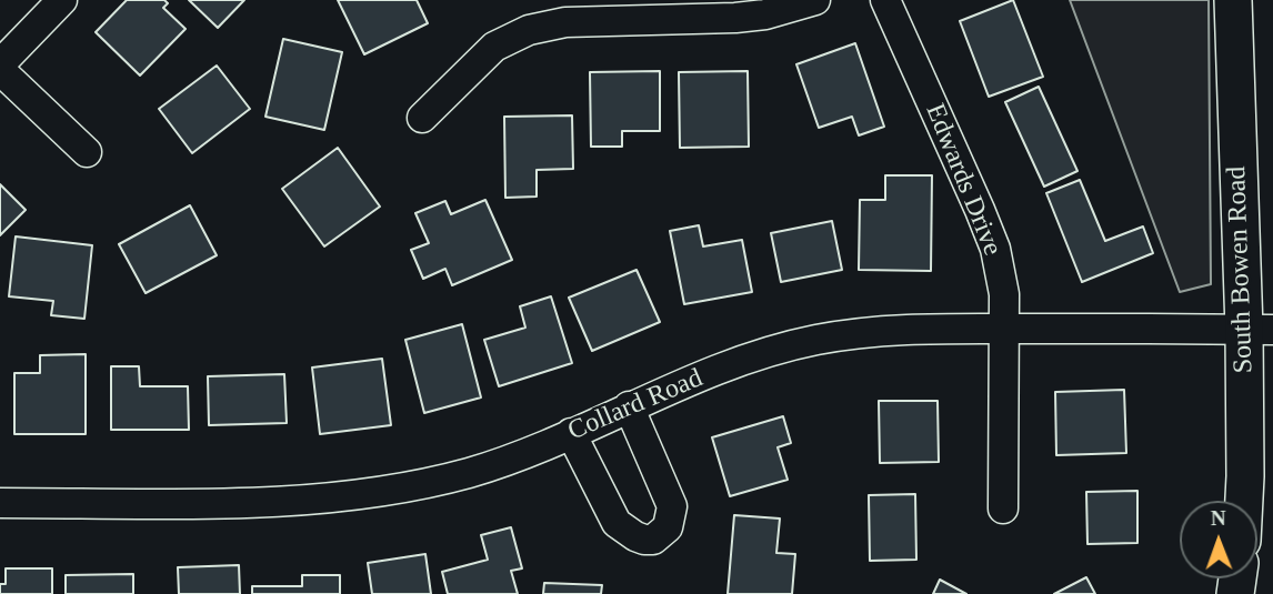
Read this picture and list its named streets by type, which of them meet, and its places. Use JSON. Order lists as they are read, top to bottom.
{
  "streets": {
    "main road": ["South Bowen Road"],
    "street": ["Edwards Drive", "Collard Road"]
  },
  "crossings": [
    ["Edwards Drive", "Collard Road"],
    ["South Bowen Road", "Collard Road"]
  ],
  "north": "top"
}
